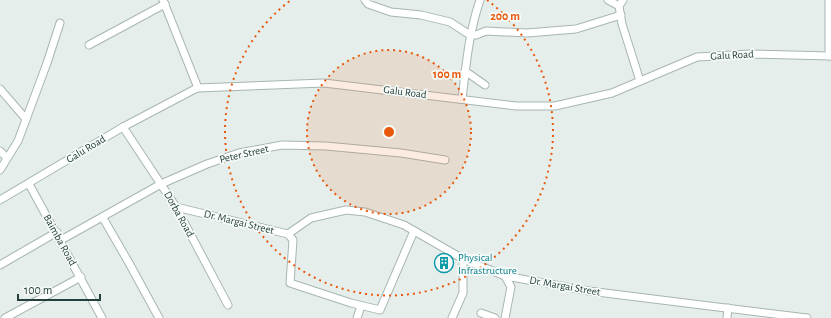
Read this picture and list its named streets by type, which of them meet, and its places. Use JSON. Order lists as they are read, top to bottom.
{
  "streets": {
    "street": [
      "Galu Road",
      "Peter Street",
      "Dorba Road",
      "Dr. Margai Street",
      "Baimba Road"
    ]
  },
  "crossings": [
    ["Galu Road", "Dorba Road"],
    ["Galu Road", "Baimba Road"],
    ["Peter Street", "Dorba Road"],
    ["Peter Street", "Baimba Road"],
    ["Dorba Road", "Dr. Margai Street"]
  ],
  "places": {
    "building": ["Physical Infrastructure"]
  },
  "scale_bar": "100 m",
  "rings": ["200 m", "100 m"]
}
